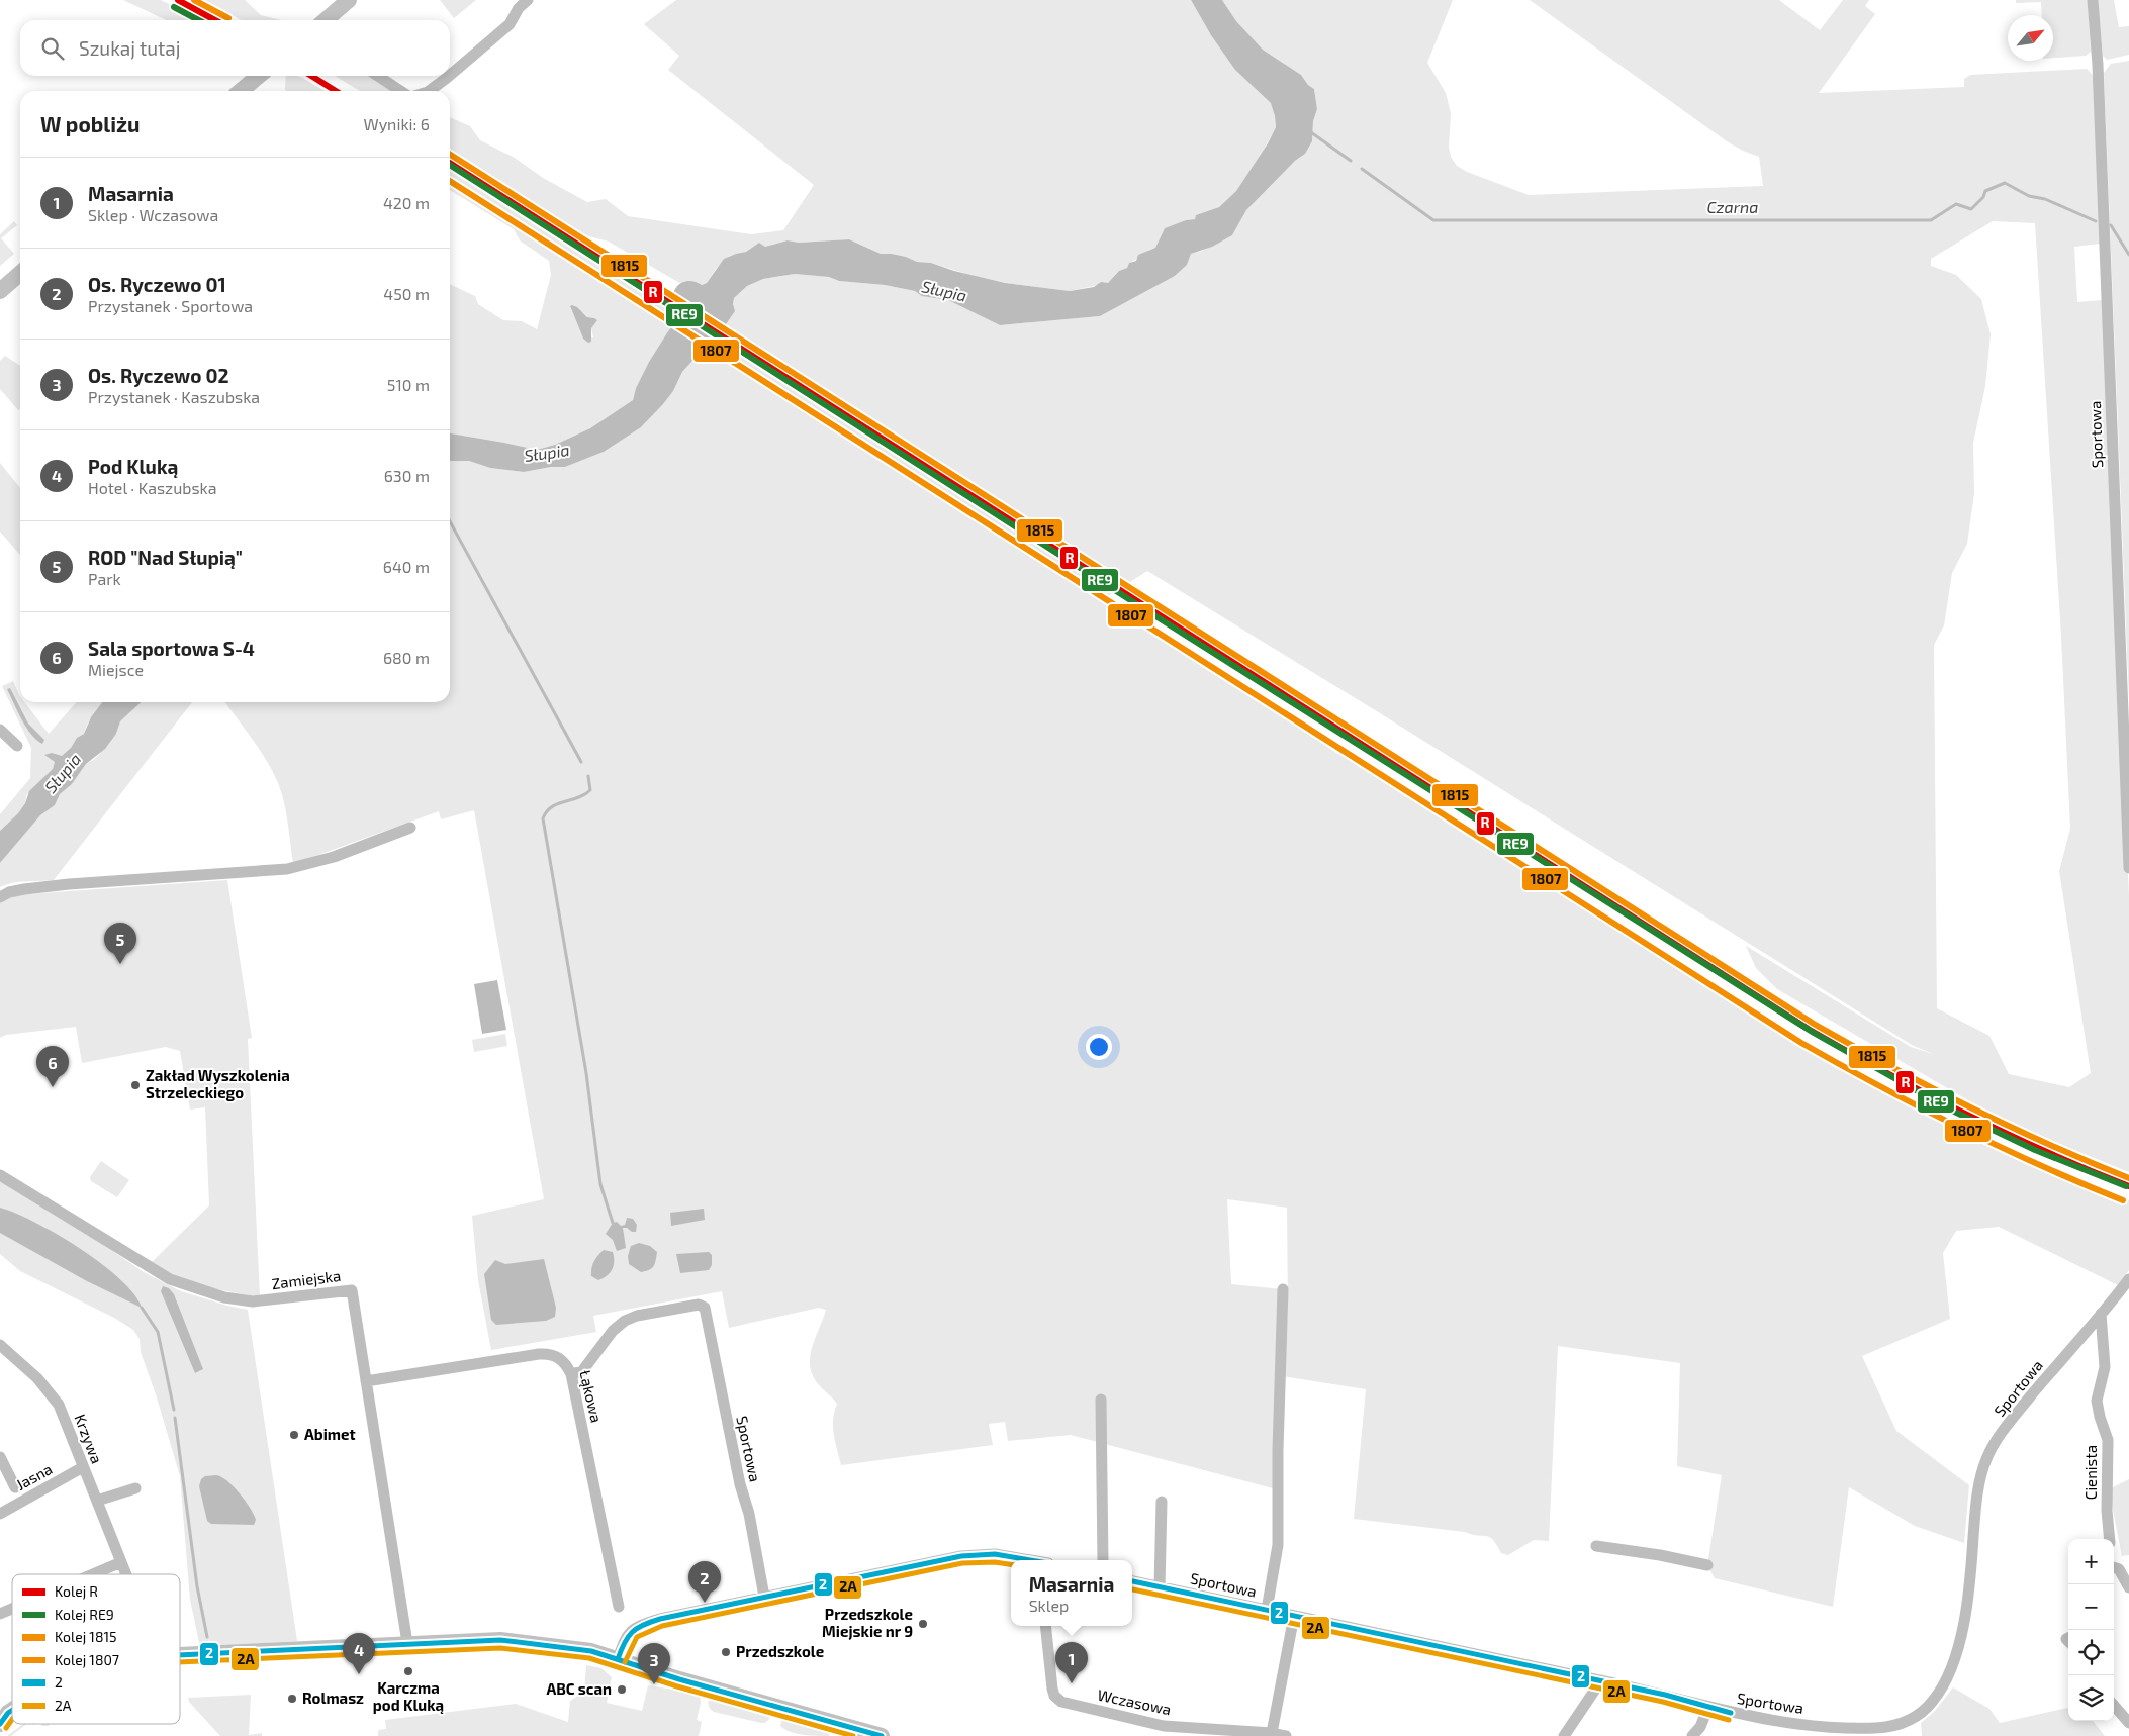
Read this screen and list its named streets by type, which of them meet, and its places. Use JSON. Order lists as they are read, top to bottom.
{
  "streets": {
    "street": [
      "Sportowa",
      "Zamiejska",
      "Łąkowa",
      "Krzywa",
      "Cienista",
      "Jasna",
      "Wczasowa"
    ]
  },
  "crossings": [
    ["Sportowa", "Łąkowa"],
    ["Sportowa", "Cienista"],
    ["Zamiejska", "Łąkowa"],
    ["Krzywa", "Jasna"]
  ],
  "water": ["Czarna", "Słupia"],
  "places": [
    "Zakład Wyszkolenia Strzeleckiego",
    "Abimet",
    "Przedszkole Miejskie nr 9",
    "Przedszkole",
    "Karczma pod Kluką",
    "ABC scan",
    "Rolmasz"
  ],
  "lines": [
    "rail line R",
    "rail line 1815",
    "rail line RE9",
    "rail line 1807",
    "transit line 2",
    "transit line 2A"
  ],
  "legend": [
    "Kolej R",
    "Kolej RE9",
    "Kolej 1815",
    "Kolej 1807",
    "2",
    "2A"
  ],
  "north": "top right",
  "page": {
    "search": "Szukaj tutaj",
    "heading": ["W pobliżu", "Wyniki: 6"],
    "list": [
      {
        "mark": "1",
        "name": "Masarnia",
        "note": "Sklep · Wczasowa",
        "value": "420 m"
      },
      {
        "mark": "2",
        "name": "Os. Ryczewo 01",
        "note": "Przystanek · Sportowa",
        "value": "450 m"
      },
      {
        "mark": "3",
        "name": "Os. Ryczewo 02",
        "note": "Przystanek · Kaszubska",
        "value": "510 m"
      },
      {
        "mark": "4",
        "name": "Pod Kluką",
        "note": "Hotel · Kaszubska",
        "value": "630 m"
      },
      {
        "mark": "5",
        "name": "ROD \"Nad Słupią\"",
        "note": "Park",
        "value": "640 m"
      },
      {
        "mark": "6",
        "name": "Sala sportowa S-4",
        "note": "Miejsce",
        "value": "680 m"
      }
    ],
    "pins": [
      "5",
      "6",
      "2",
      "4",
      "1",
      "3"
    ],
    "map_buttons": ["+", "−"],
    "popup": ["Masarnia", "Sklep"]
  }
}
